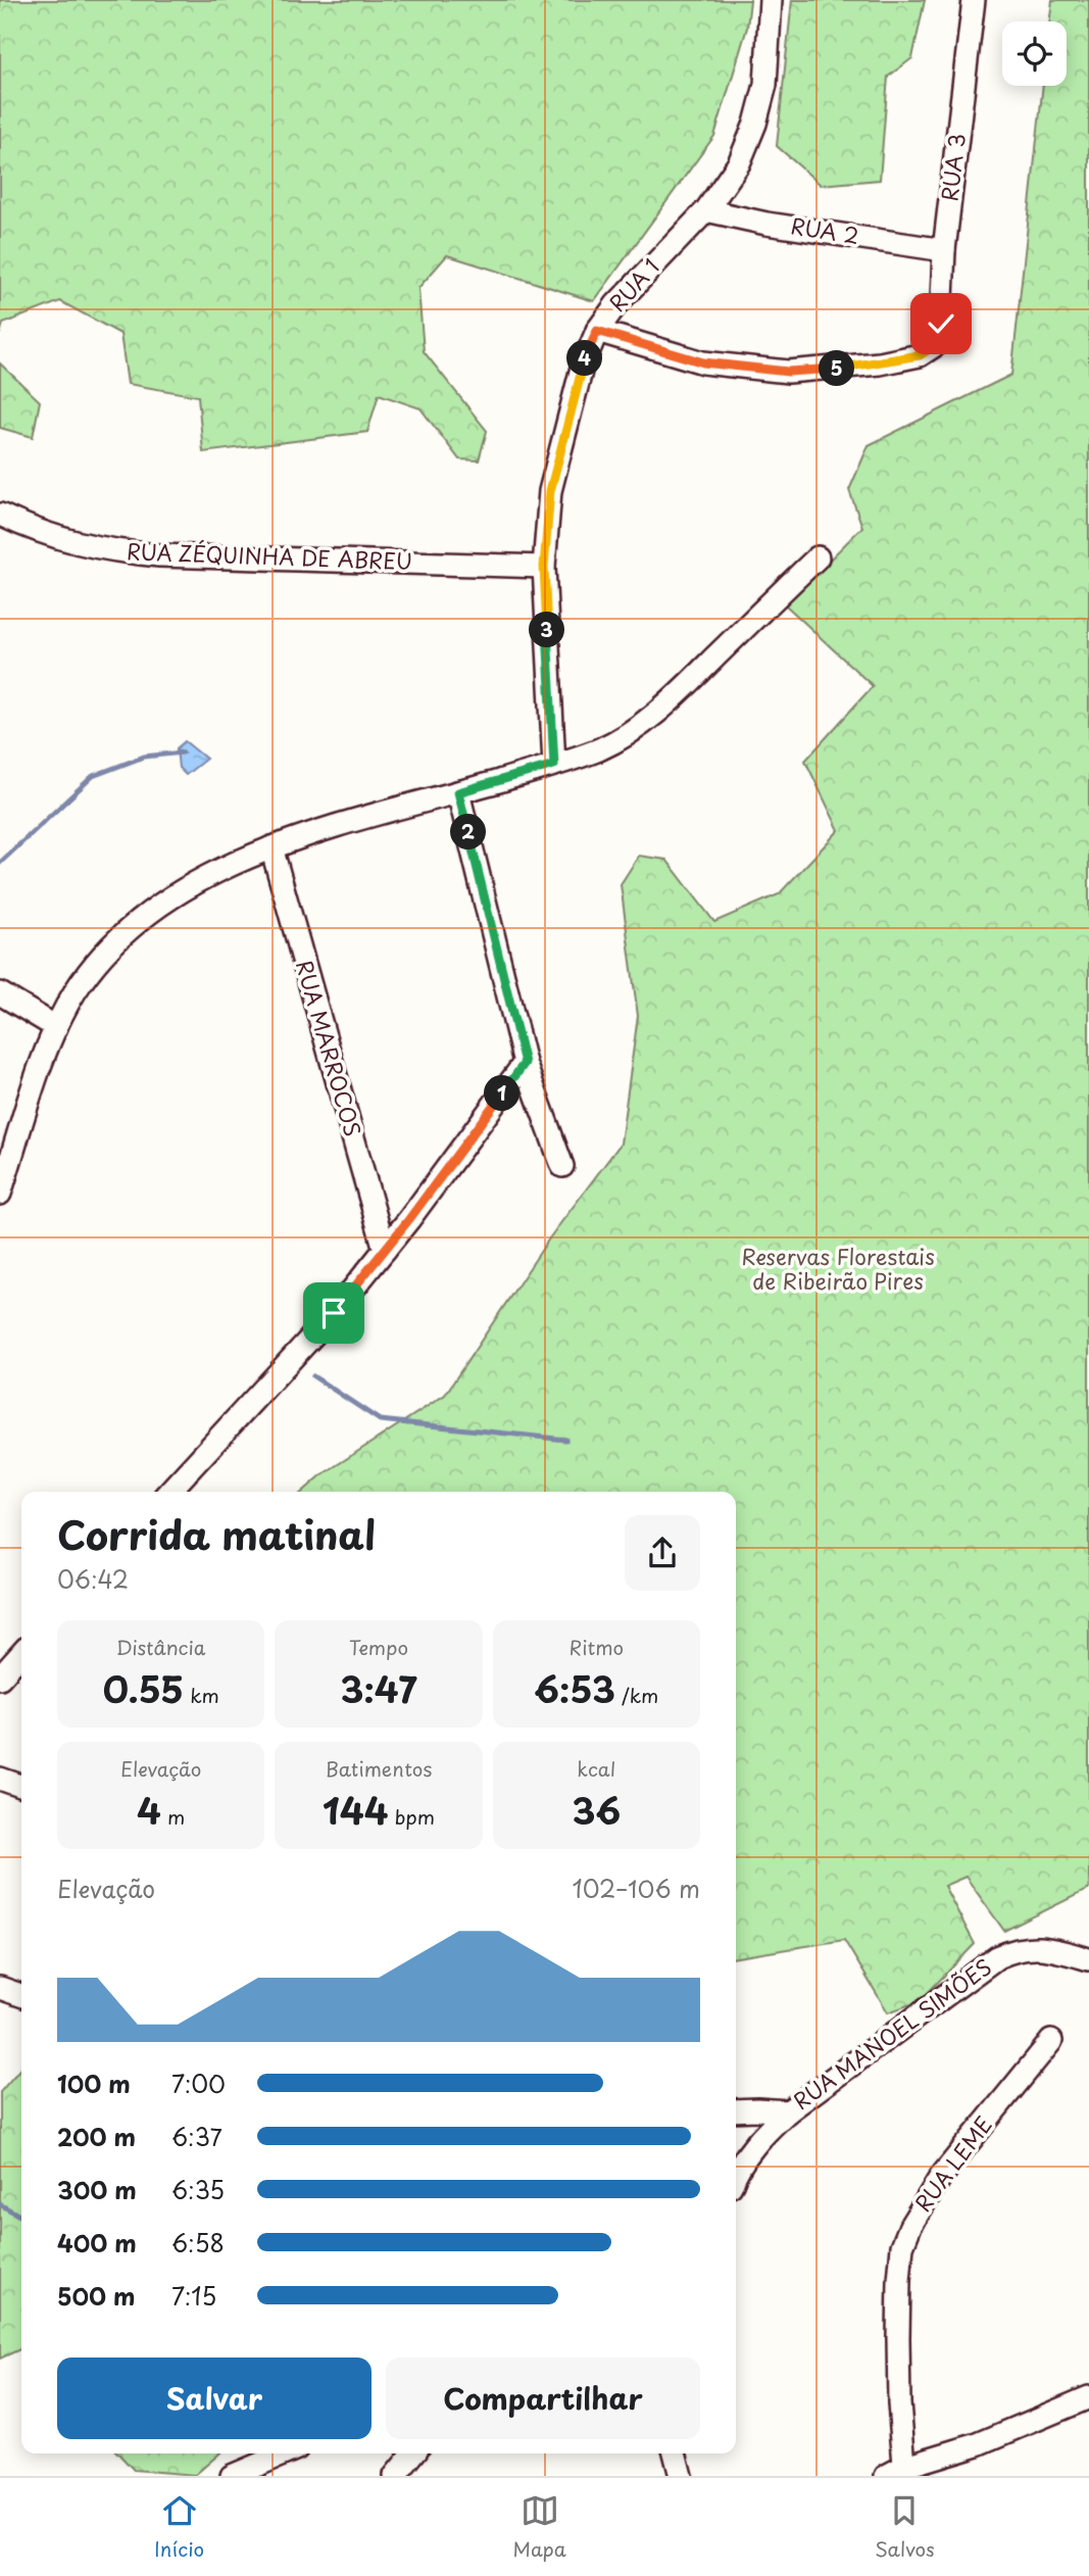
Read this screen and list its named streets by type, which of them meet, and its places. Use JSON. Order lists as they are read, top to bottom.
{
  "streets": {
    "street": [
      "RUA 3",
      "RUA 2",
      "RUA 1",
      "RUA ZÉQUINHA DE ABREU",
      "RUA MARROCOS",
      "RUA MANOEL SIMÕES",
      "RUA LEME"
    ]
  },
  "crossings": [
    ["RUA 3", "RUA 2"],
    ["RUA 3", "RUA 1"],
    ["RUA 2", "RUA 1"],
    ["RUA 1", "RUA ZÉQUINHA DE ABREU"]
  ],
  "parks": ["Reservas Florestais de Ribeirão Pires"],
  "page": {
    "pins": [
      "4",
      "5",
      "3",
      "2",
      "1"
    ],
    "heading": ["Corrida matinal", "06:42"],
    "stats": [
      ["Distância", "0.55 km"],
      ["Tempo", "3:47"],
      ["Ritmo", "6:53 /km"],
      ["Elevação", "4 m"],
      ["Batimentos", "144 bpm"],
      ["kcal", "36"]
    ],
    "chart": ["Elevação", "102–106 m"],
    "list": [
      {
        "name": "100 m",
        "note": "7:00"
      },
      {
        "name": "200 m",
        "note": "6:37"
      },
      {
        "name": "300 m",
        "note": "6:35"
      },
      {
        "name": "400 m",
        "note": "6:58"
      },
      {
        "name": "500 m",
        "note": "7:15"
      }
    ],
    "buttons": ["Salvar", "Compartilhar"],
    "tabs": ["Início", "Mapa", "Salvos"]
  }
}
